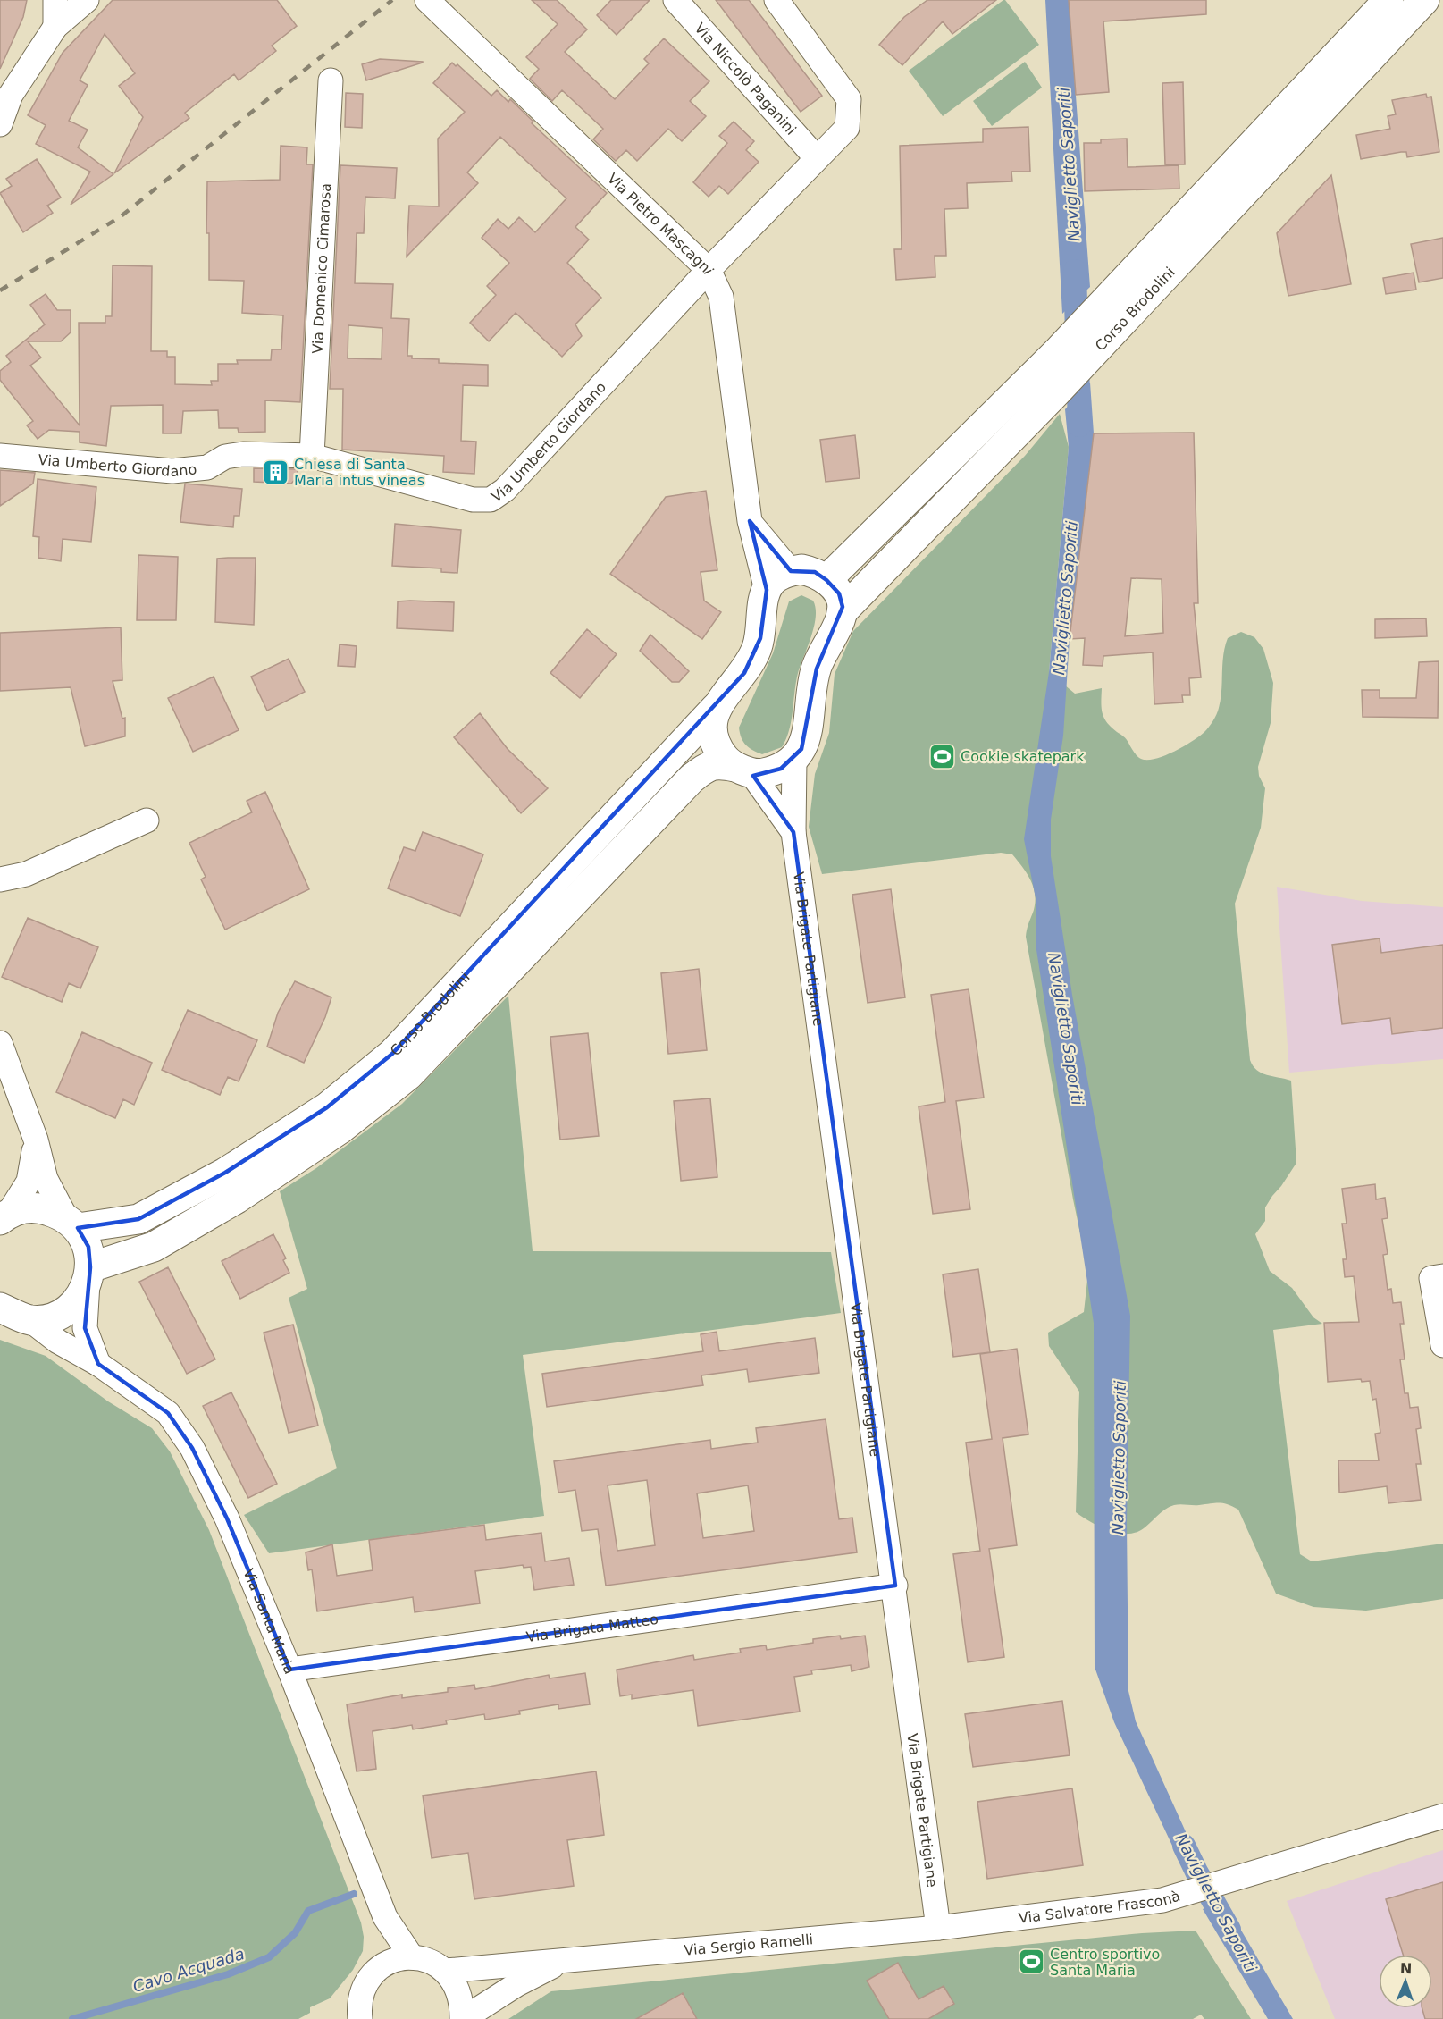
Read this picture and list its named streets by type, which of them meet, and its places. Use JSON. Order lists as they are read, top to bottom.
{
  "streets": {
    "main road": ["Corso Brodolini"],
    "street": [
      "Via Niccolò Paganini",
      "Via Pietro Mascagni",
      "Via Domenico Cimarosa",
      "Via Umberto Giordano",
      "Via Brigate Partigiane",
      "Via Santa Maria",
      "Via Brigata Matteo",
      "Via Salvatore Frasconà",
      "Via Sergio Ramelli"
    ]
  },
  "crossings": [
    ["Via Niccolò Paganini", "Via Umberto Giordano"],
    ["Via Pietro Mascagni", "Corso Brodolini"],
    ["Via Pietro Mascagni", "Via Umberto Giordano"],
    ["Via Domenico Cimarosa", "Via Umberto Giordano"],
    ["Corso Brodolini", "Via Brigate Partigiane"],
    ["Via Brigate Partigiane", "Via Brigata Matteo"],
    ["Via Brigate Partigiane", "Via Salvatore Frasconà"],
    ["Via Brigate Partigiane", "Via Sergio Ramelli"],
    ["Via Santa Maria", "Via Brigata Matteo"],
    ["Via Salvatore Frasconà", "Via Sergio Ramelli"]
  ],
  "water": ["Naviglietto Saporiti", "Cavo Acquada"],
  "places": {
    "building": ["Chiesa di Santa Maria intus vineas"],
    "sports": ["Cookie skatepark", "Centro sportivo Santa Maria"]
  },
  "north": "top"
}
